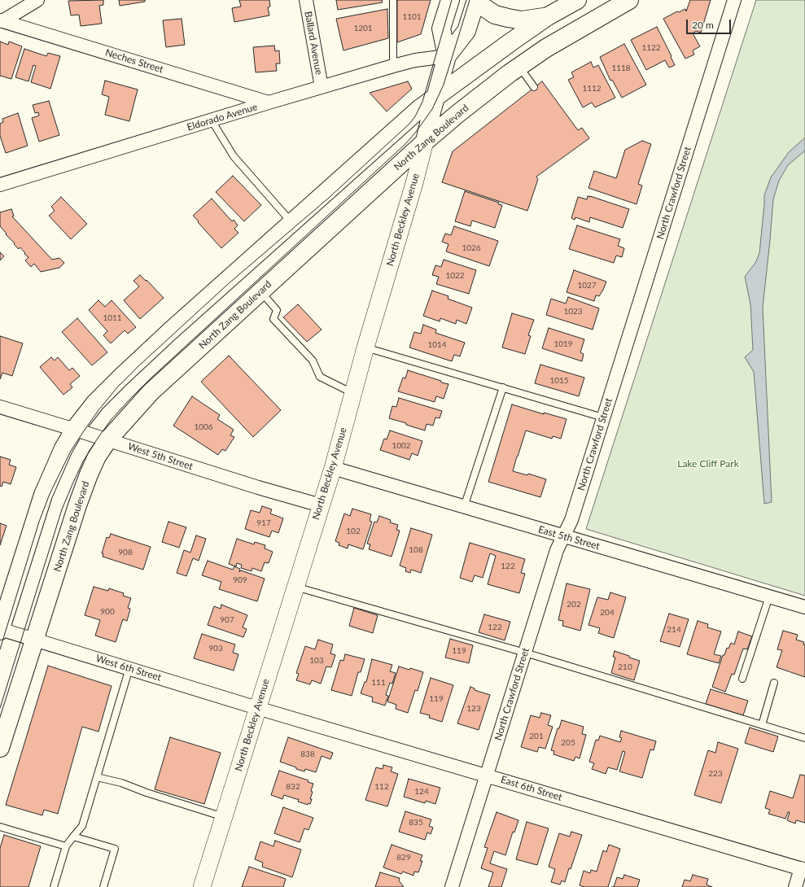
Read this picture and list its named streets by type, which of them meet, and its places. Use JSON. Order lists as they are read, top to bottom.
{
  "streets": {
    "main road": ["North Zang Boulevard", "North Beckley Avenue"],
    "street": [
      "Ballard Avenue",
      "Neches Street",
      "Eldorado Avenue",
      "North Crawford Street",
      "West 5th Street",
      "East 5th Street",
      "West 6th Street",
      "East 6th Street"
    ]
  },
  "crossings": [
    ["Ballard Avenue", "Eldorado Avenue"],
    ["Neches Street", "Eldorado Avenue"],
    ["Eldorado Avenue", "North Beckley Avenue"],
    ["North Zang Boulevard", "North Beckley Avenue"],
    ["North Zang Boulevard", "West 5th Street"],
    ["North Zang Boulevard", "West 6th Street"],
    ["North Crawford Street", "East 5th Street"],
    ["North Crawford Street", "East 6th Street"],
    ["North Beckley Avenue", "West 5th Street"],
    ["North Beckley Avenue", "East 5th Street"],
    ["North Beckley Avenue", "West 6th Street"],
    ["North Beckley Avenue", "East 6th Street"],
    ["West 6th Street", "East 6th Street"]
  ],
  "parks": ["Lake Cliff Park"],
  "house_numbers": [
    "1101",
    "1201",
    "1122",
    "1118",
    "1112",
    "1026",
    "1022",
    "1027",
    "1023",
    "1011",
    "1019",
    "1014",
    "1015",
    "1006",
    "1002",
    "917",
    "102",
    "108",
    "908",
    "122",
    "909",
    "202",
    "900",
    "204",
    "907",
    "122",
    "214",
    "903",
    "119",
    "103",
    "210",
    "111",
    "119",
    "123",
    "201",
    "205",
    "838",
    "223",
    "832",
    "112",
    "124",
    "835",
    "829"
  ],
  "scale_bar": "20 m"
}
